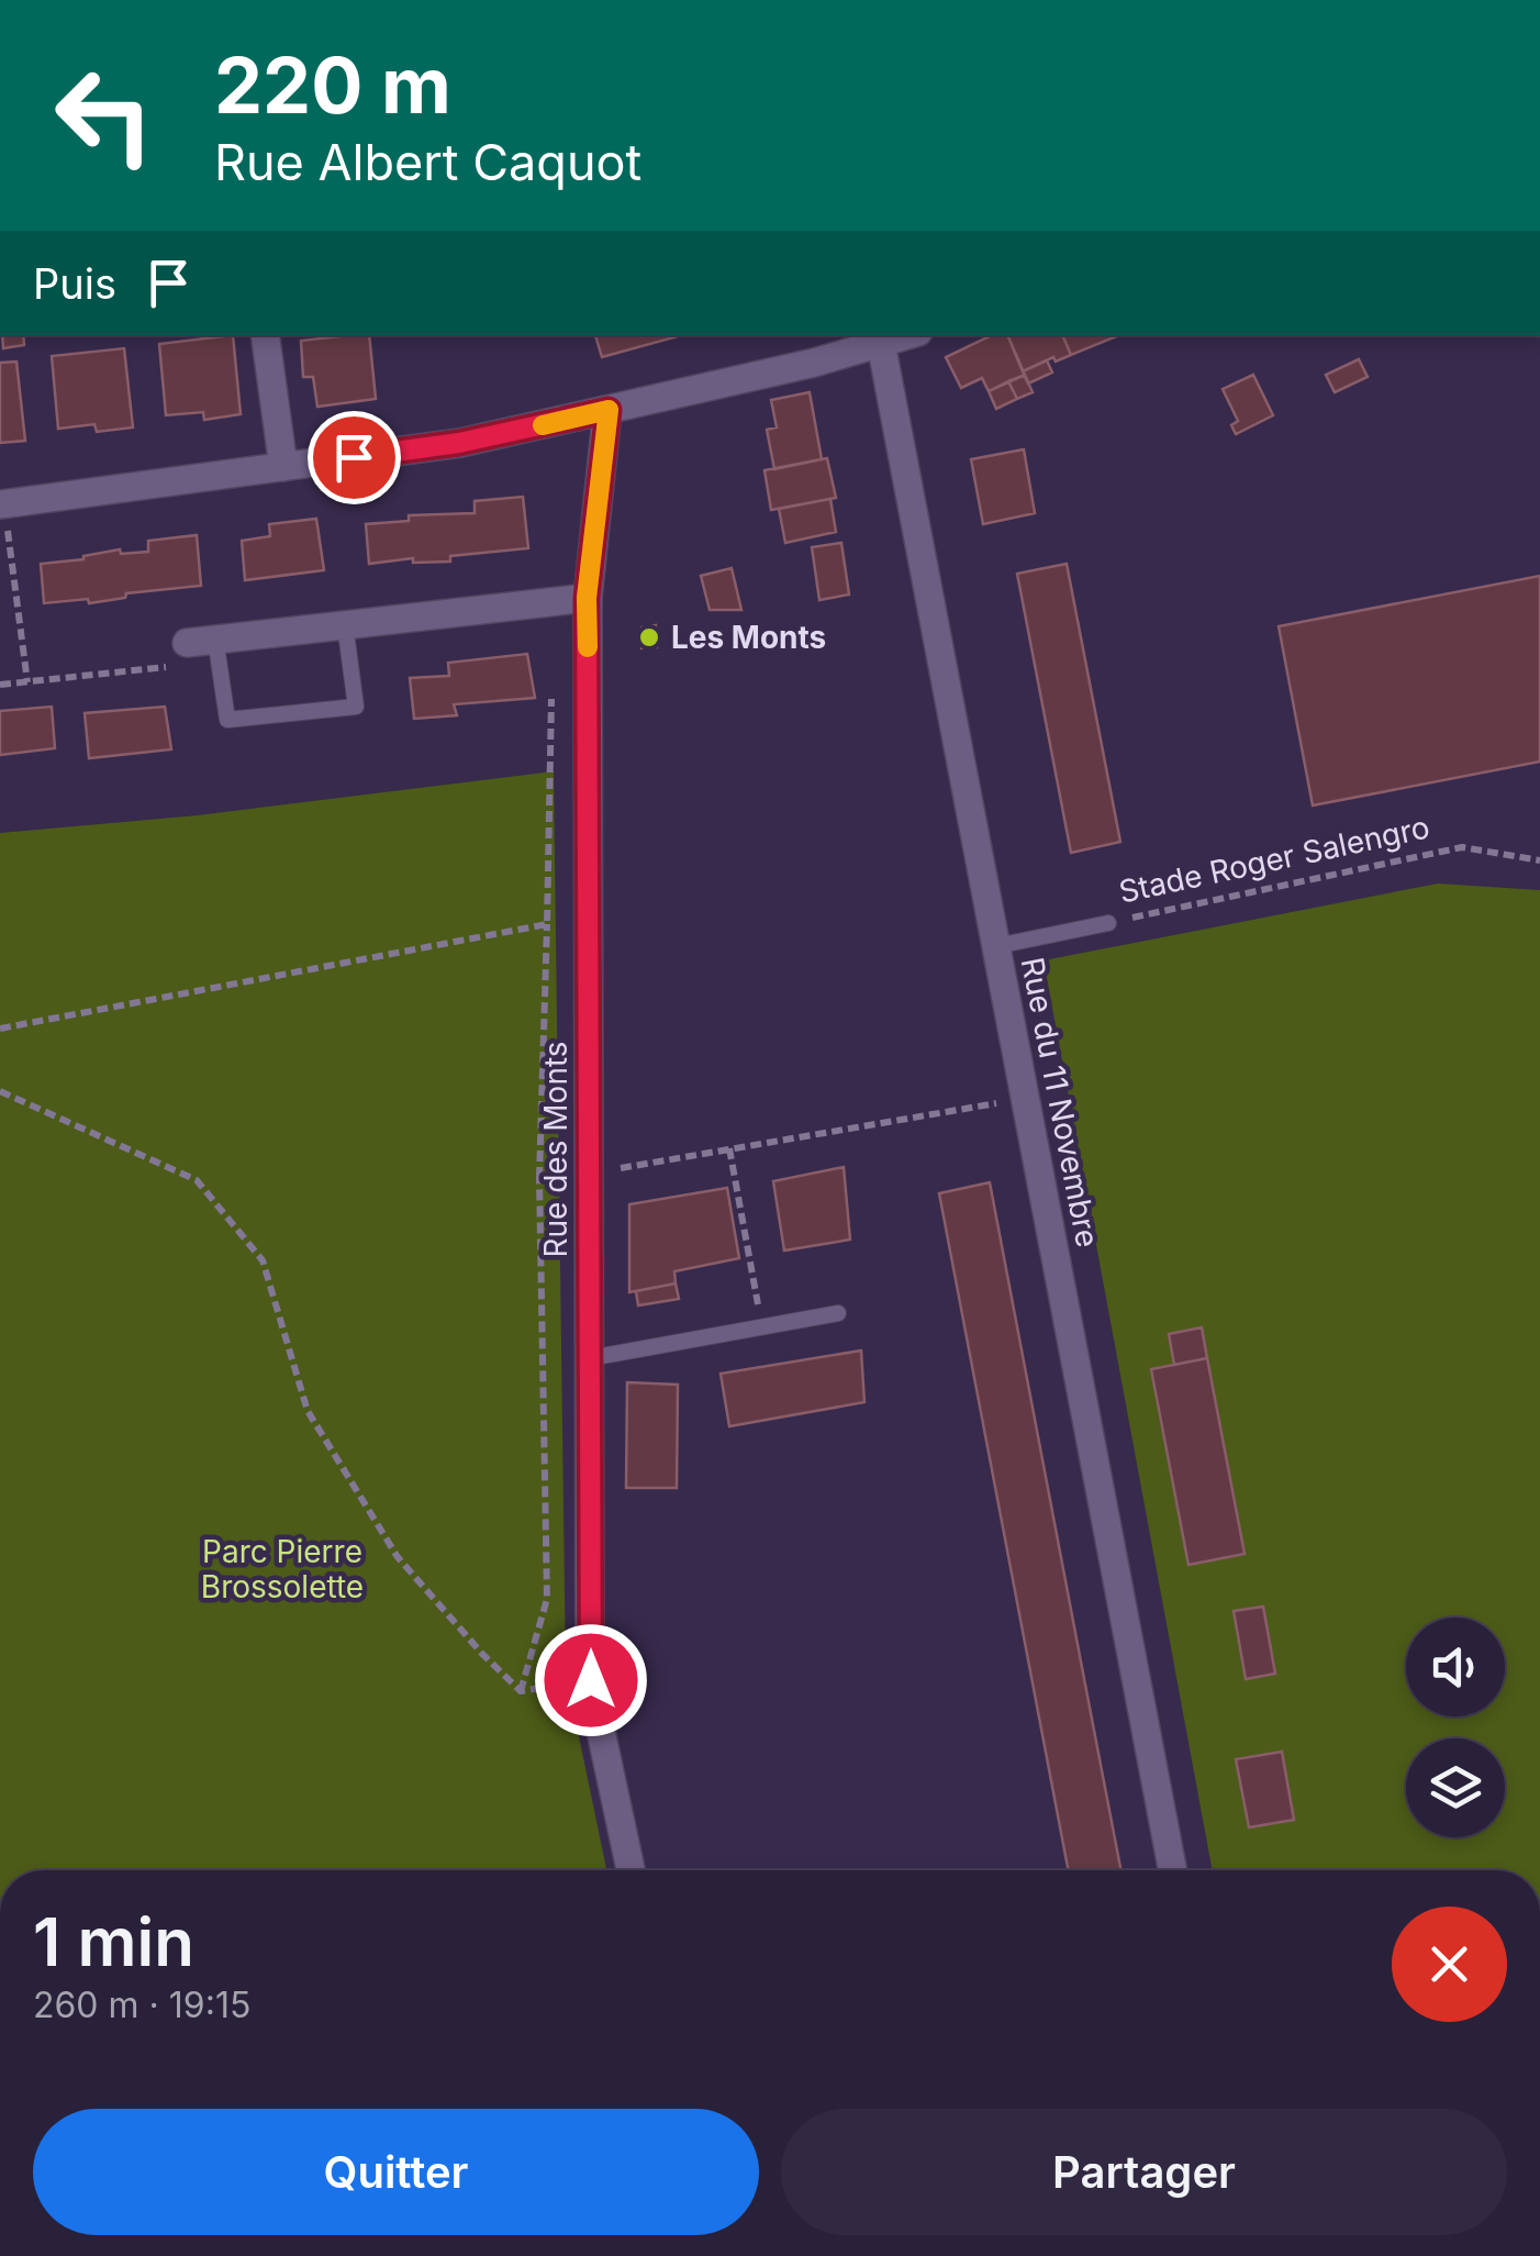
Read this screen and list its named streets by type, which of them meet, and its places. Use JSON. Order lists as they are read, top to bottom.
{
  "streets": {
    "street": ["Rue du 11 Novembre", "Rue des Monts"],
    "lane": ["Stade Roger Salengro"]
  },
  "crossings": [
    ["Stade Roger Salengro", "Rue du 11 Novembre"]
  ],
  "parks": ["Parc Pierre Brossolette"],
  "places": ["Les Monts"],
  "page": {
    "turn": ["220 m", "Rue Albert Caquot"],
    "then": "Puis",
    "heading": ["1 min", "260 m · 19:15"],
    "buttons": ["Quitter", "Partager"]
  }
}
